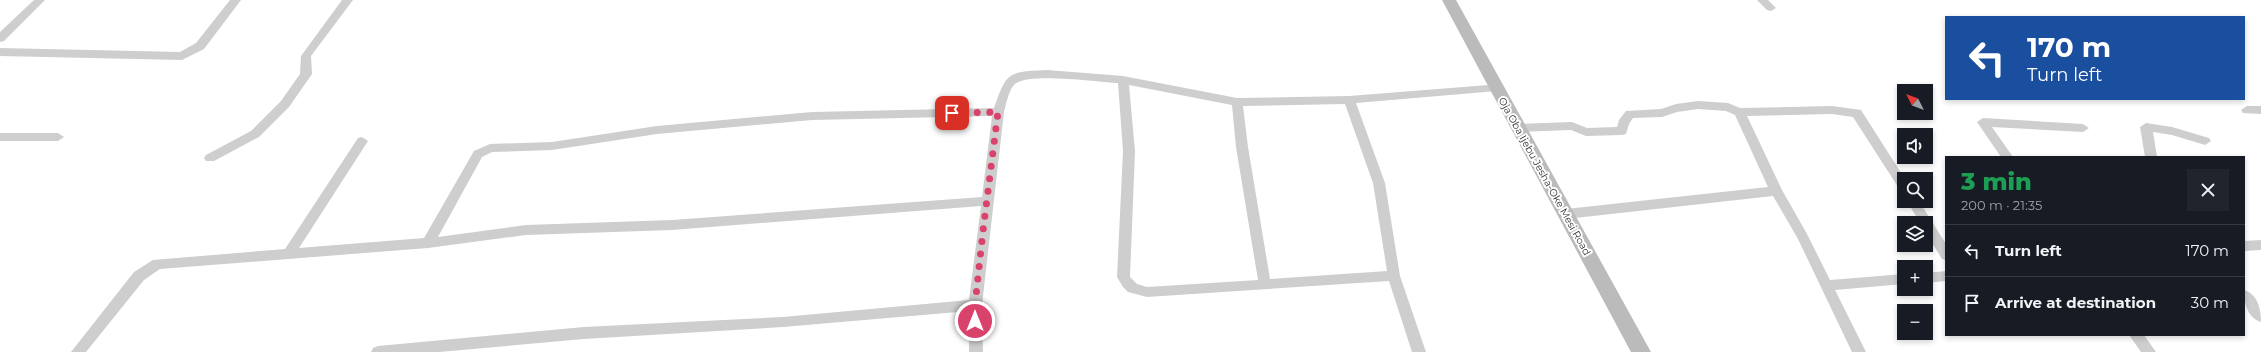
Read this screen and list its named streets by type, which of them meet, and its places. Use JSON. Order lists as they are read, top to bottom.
{
  "streets": {
    "main road": ["Oja Oba Ijebu Jesha-Oke Mesi Road"]
  },
  "north": "top left",
  "page": {
    "turn": ["170 m", "Turn left"],
    "map_buttons": ["+", "−"],
    "heading": ["3 min", "200 m · 21:35"],
    "list": [
      {
        "name": "Turn left",
        "value": "170 m"
      },
      {
        "name": "Arrive at destination",
        "value": "30 m"
      }
    ]
  }
}
